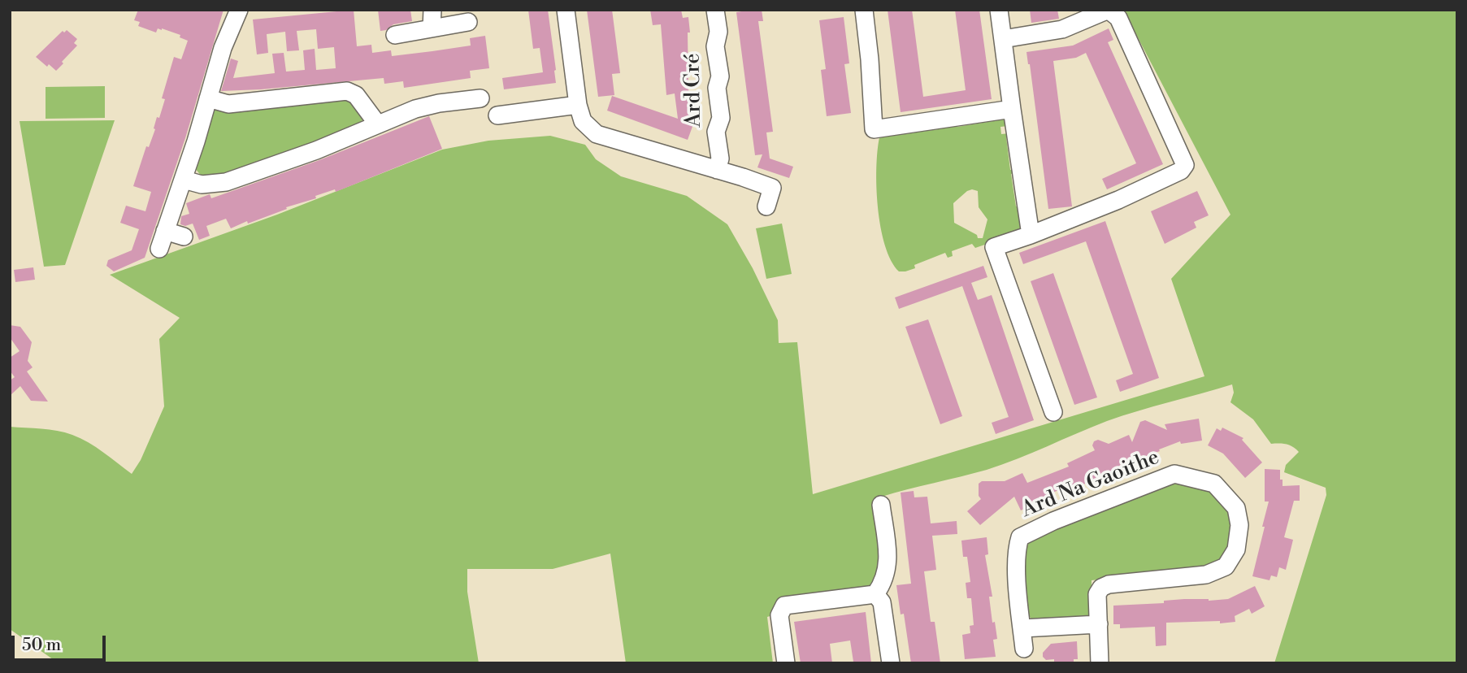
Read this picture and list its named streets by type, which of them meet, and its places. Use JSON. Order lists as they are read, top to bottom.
{
  "streets": {
    "street": ["Ard Cré", "Ard Na Gaoithe"]
  },
  "scale_bar": "50 m"
}
